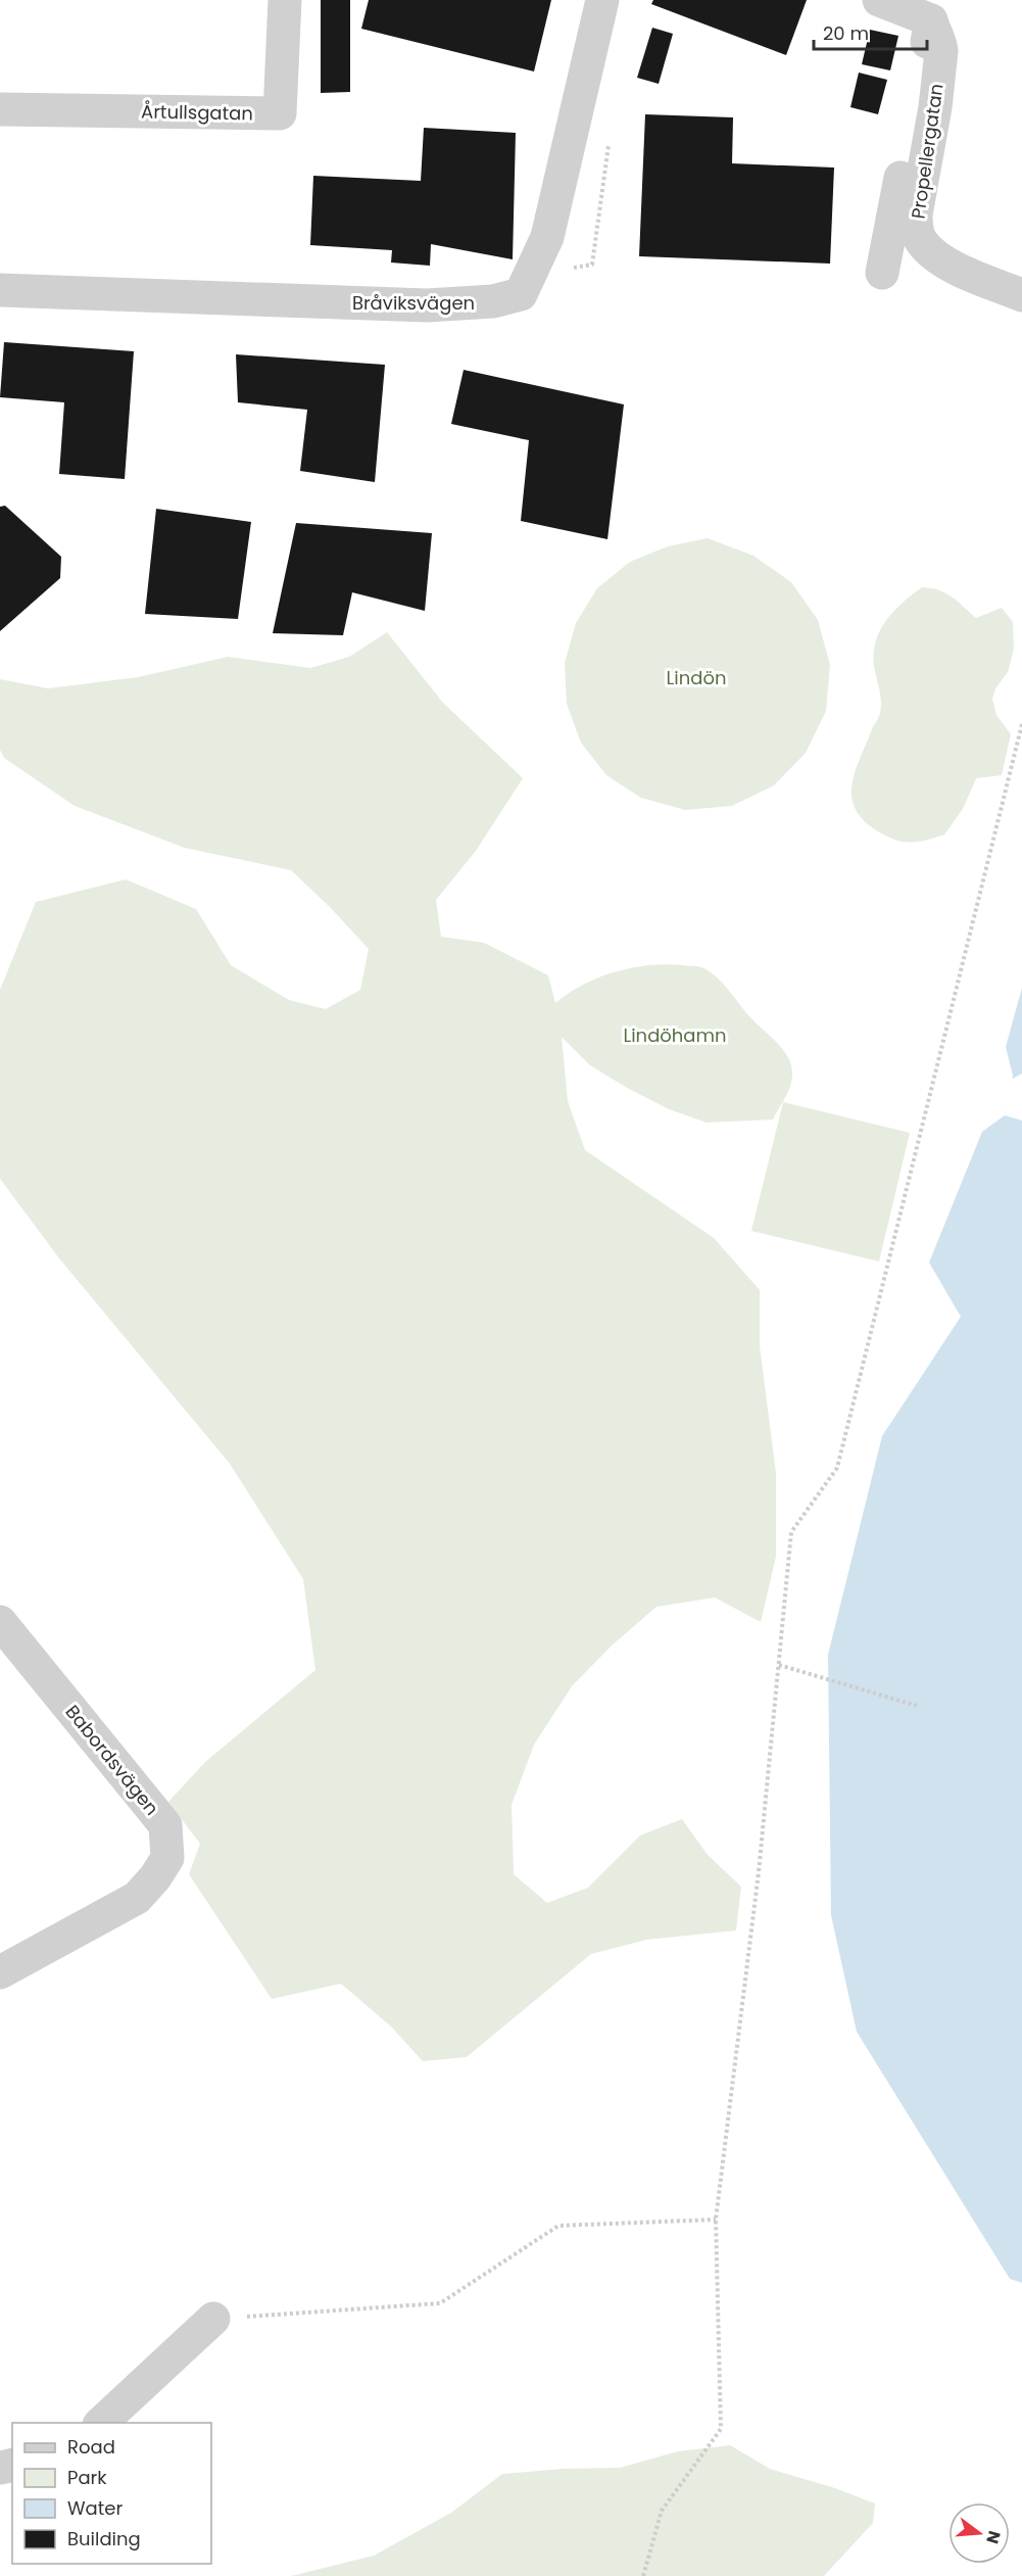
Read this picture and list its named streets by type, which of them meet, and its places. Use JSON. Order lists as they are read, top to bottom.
{
  "streets": {
    "street": [
      "Årtullsgatan",
      "Propellergatan",
      "Bråviksvägen",
      "Babordsvägen"
    ]
  },
  "parks": ["Lindön", "Lindöhamn"],
  "legend": [
    "Road",
    "Park",
    "Water",
    "Building"
  ],
  "scale_bar": "20 m",
  "north": "right"
}
